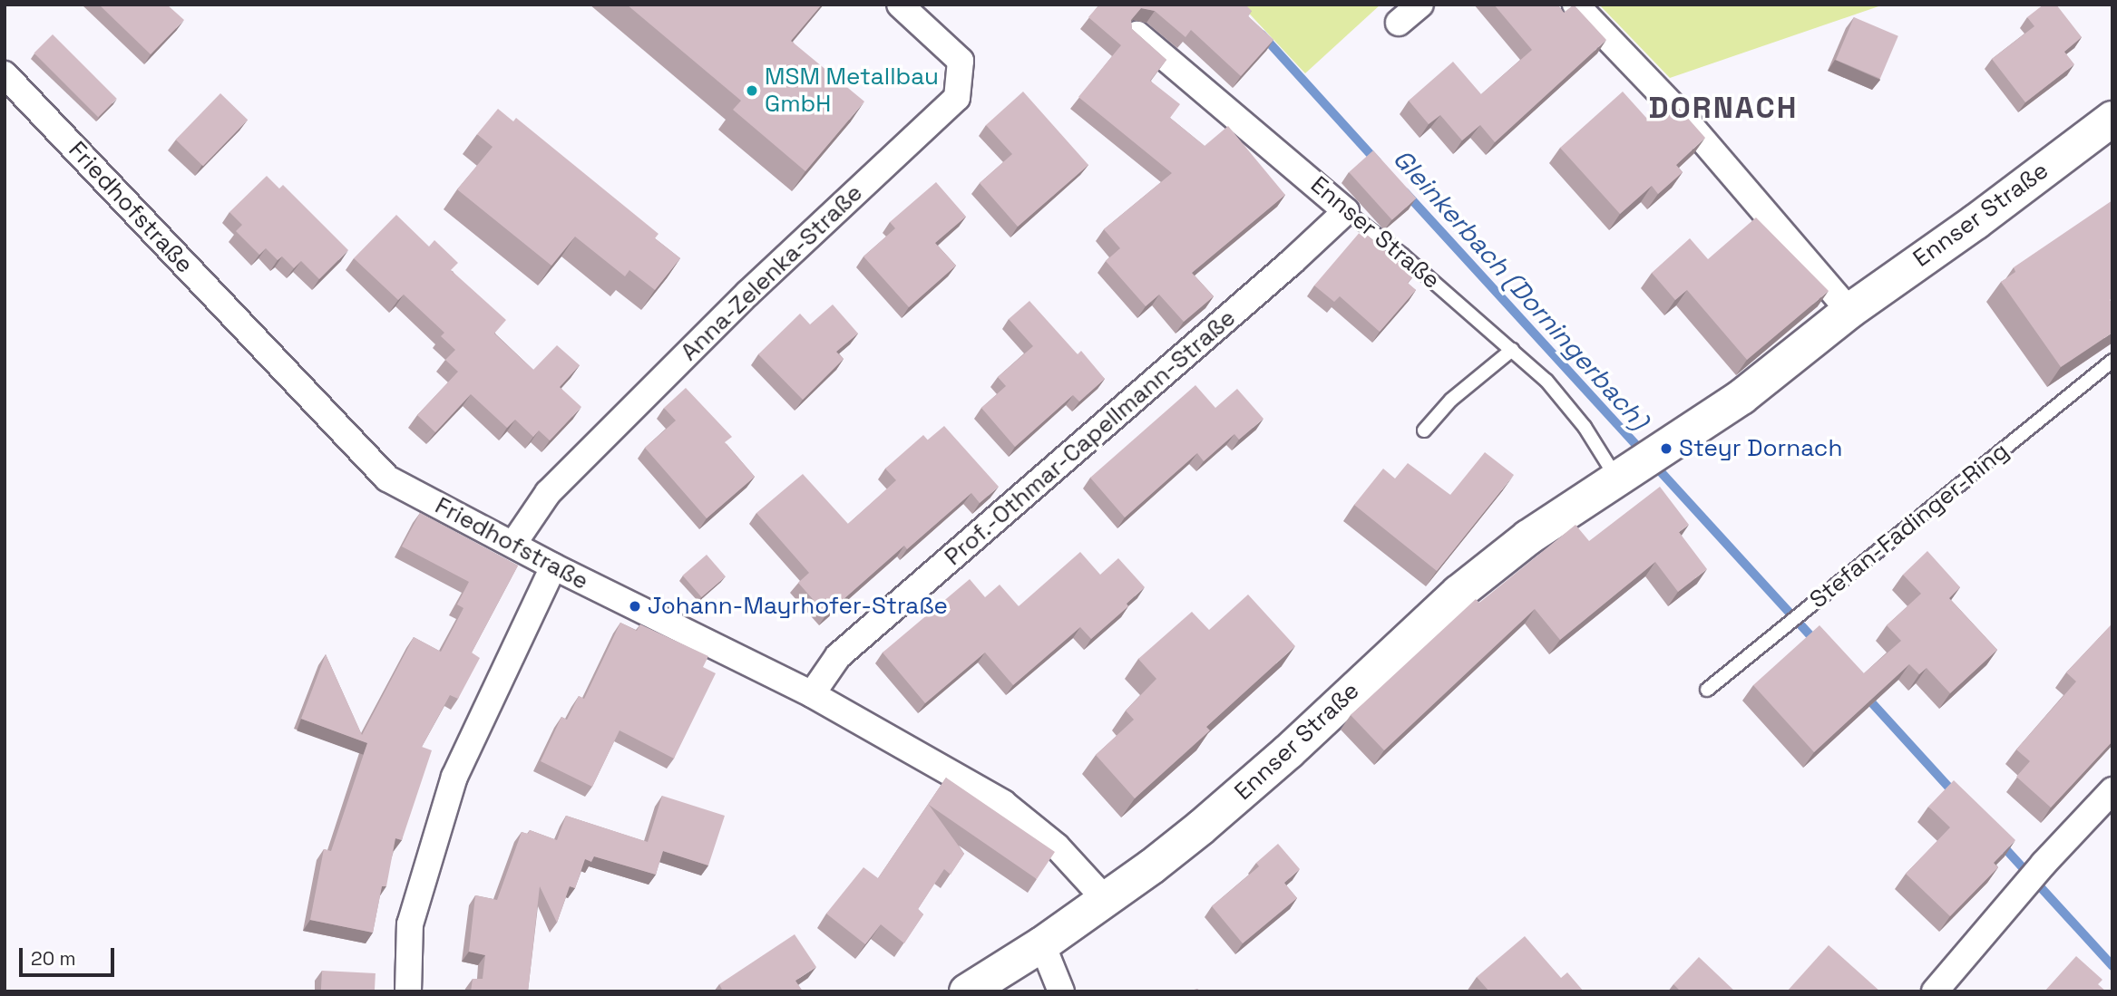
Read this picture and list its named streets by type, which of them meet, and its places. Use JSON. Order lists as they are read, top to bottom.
{
  "streets": {
    "street": [
      "Friedhofstraße",
      "Ennser Straße",
      "Anna-Zelenka-Straße",
      "Prof.-Othmar-Capellmann-Straße"
    ],
    "lane": ["Stefan-Fadinger-Ring"]
  },
  "crossings": [
    ["Friedhofstraße", "Ennser Straße"],
    ["Friedhofstraße", "Anna-Zelenka-Straße"],
    ["Friedhofstraße", "Prof.-Othmar-Capellmann-Straße"],
    ["Ennser Straße", "Prof.-Othmar-Capellmann-Straße"]
  ],
  "districts": ["DORNACH"],
  "water": ["Gleinkerbach (Dorningerbach)"],
  "places": ["MSM Metallbau GmbH", "Steyr Dornach", "Johann-Mayrhofer-Straße"],
  "scale_bar": "20 m"
}
